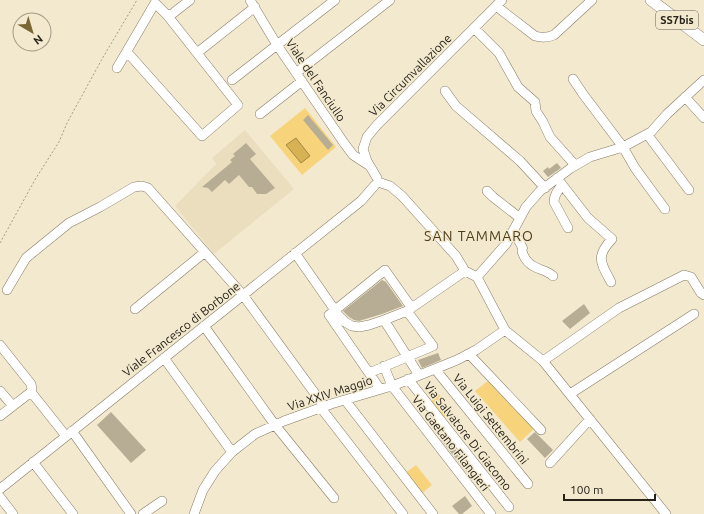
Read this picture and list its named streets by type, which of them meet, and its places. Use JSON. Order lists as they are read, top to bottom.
{
  "streets": {
    "main road": ["SS7bis"],
    "street": [
      "Via Circumvallazione",
      "Viale del Fanciullo",
      "Viale Francesco di Borbone",
      "Via XXIV Maggio",
      "Via Luigi Settembrini",
      "Via Salvatore Di Giacomo",
      "Via Gaetano Filangieri"
    ]
  },
  "crossings": [
    ["Via Circumvallazione", "Viale del Fanciullo"],
    ["Via Circumvallazione", "Viale Francesco di Borbone"],
    ["Via XXIV Maggio", "Via Luigi Settembrini"],
    ["Via XXIV Maggio", "Via Salvatore Di Giacomo"],
    ["Via XXIV Maggio", "Via Gaetano Filangieri"]
  ],
  "districts": ["SAN TAMMARO"],
  "scale_bar": "100 m",
  "north": "bottom right"
}
